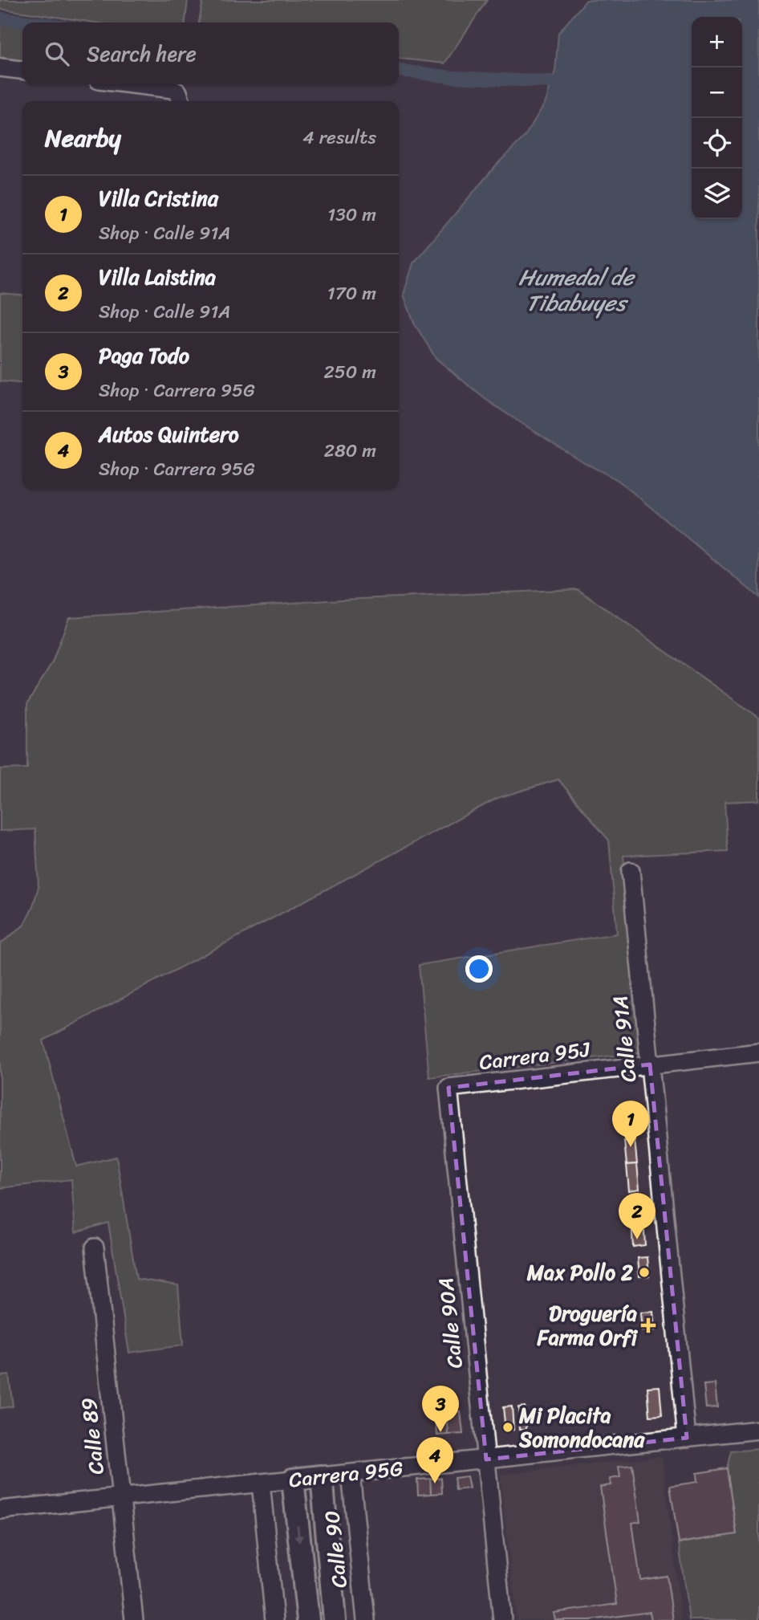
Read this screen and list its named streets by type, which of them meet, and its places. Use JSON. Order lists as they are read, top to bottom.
{
  "streets": {
    "main road": ["Carrera 95G"],
    "street": [
      "Calle 91A",
      "Carrera 95J",
      "Calle 90A",
      "Calle 89",
      "Calle 90"
    ]
  },
  "crossings": [
    ["Calle 91A", "Carrera 95J"],
    ["Calle 91A", "Carrera 95G"],
    ["Carrera 95J", "Calle 90A"],
    ["Calle 90A", "Carrera 95G"],
    ["Calle 89", "Carrera 95G"],
    ["Carrera 95G", "Calle 90"]
  ],
  "water": ["Humedal de Tibabuyes"],
  "places": {
    "other": ["Max Pollo 2", "Mi Placita Somondocana"],
    "health": ["Droguería Farma Orfi"]
  },
  "page": {
    "map_buttons": ["+", "−"],
    "search": "Search here",
    "heading": ["Nearby", "4 results"],
    "list": [
      {
        "mark": "1",
        "name": "Villa Cristina",
        "note": "Shop · Calle 91A",
        "value": "130 m"
      },
      {
        "mark": "2",
        "name": "Villa Laistina",
        "note": "Shop · Calle 91A",
        "value": "170 m"
      },
      {
        "mark": "3",
        "name": "Paga Todo",
        "note": "Shop · Carrera 95G",
        "value": "250 m"
      },
      {
        "mark": "4",
        "name": "Autos Quintero",
        "note": "Shop · Carrera 95G",
        "value": "280 m"
      }
    ],
    "pins": [
      "1",
      "2",
      "3",
      "4"
    ]
  }
}
